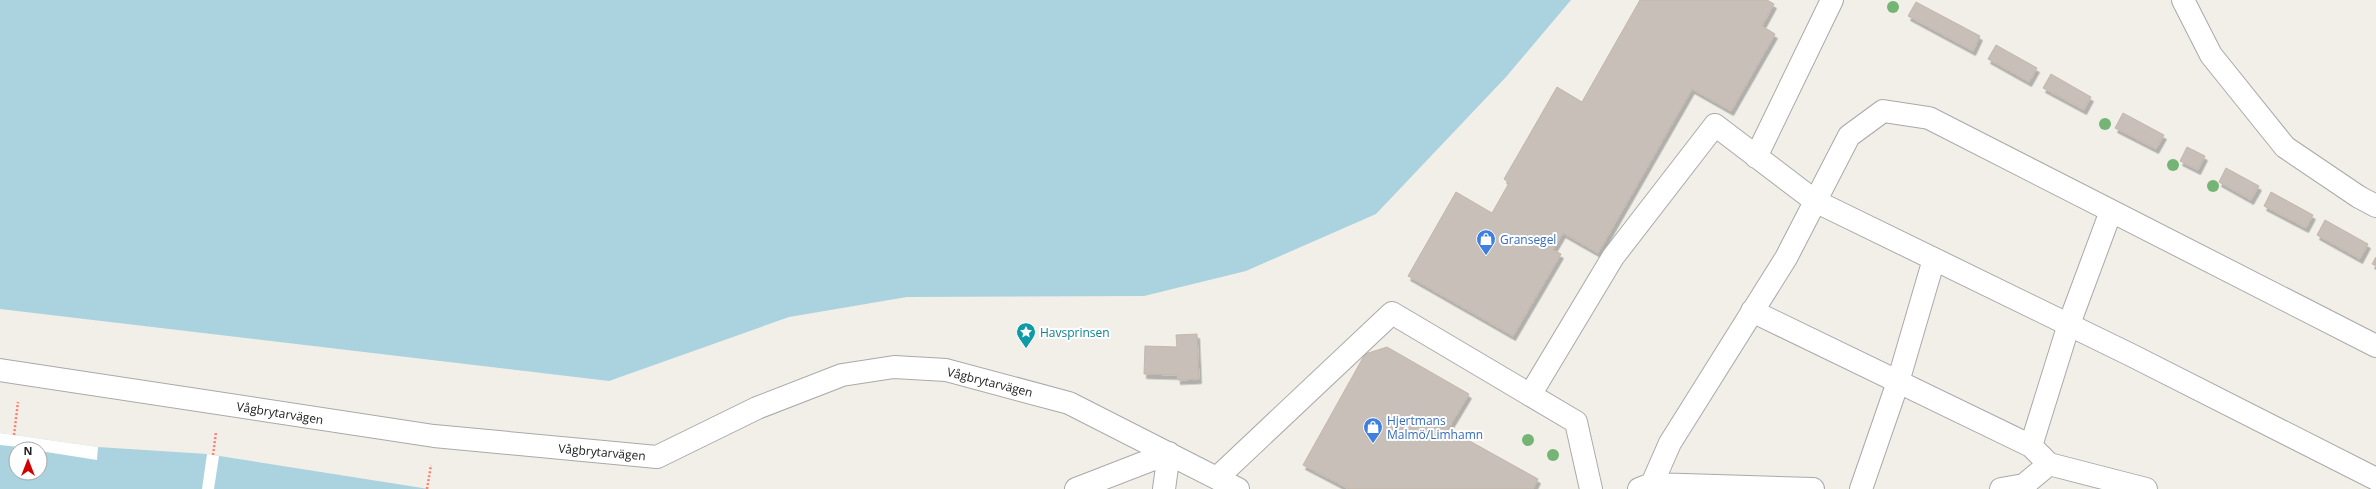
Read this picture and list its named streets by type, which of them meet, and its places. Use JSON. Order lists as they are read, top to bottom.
{
  "streets": {
    "lane": ["Vågbrytarvägen"]
  },
  "places": {
    "shop": ["Gransegel", "Hjertmans Malmö/Limhamn"],
    "place": ["Havsprinsen"]
  },
  "north": "top"
}
